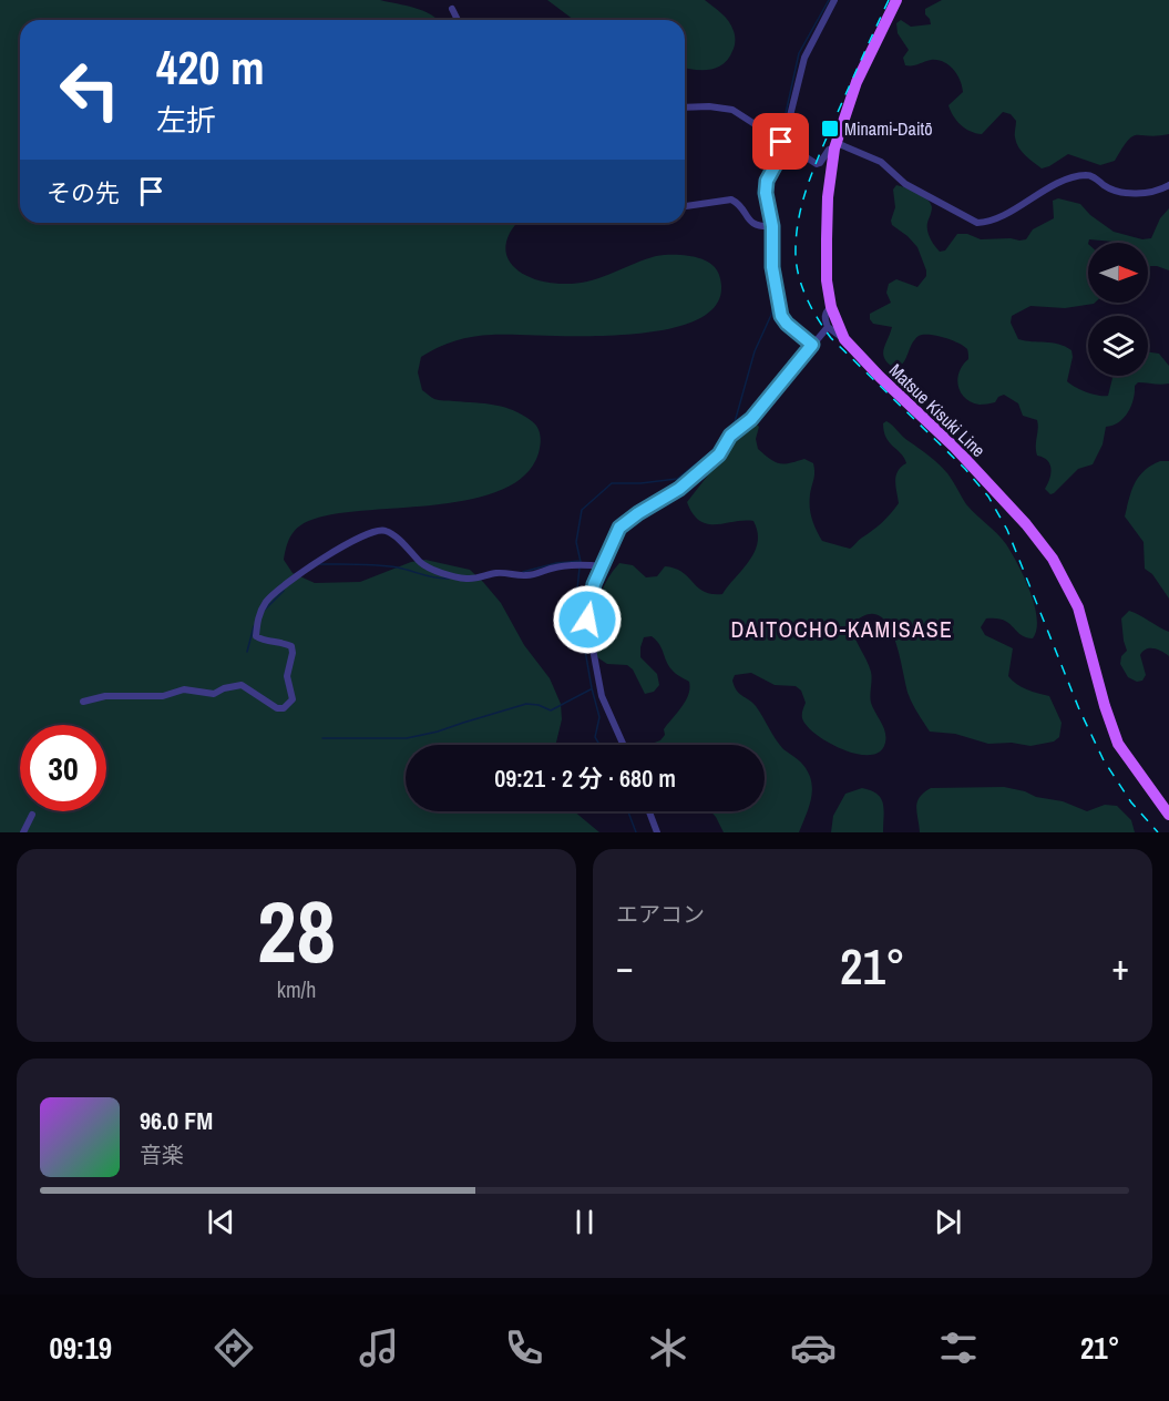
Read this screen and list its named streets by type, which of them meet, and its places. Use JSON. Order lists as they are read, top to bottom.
{
  "streets": {
    "main road": ["Matsue Kisuki Line"]
  },
  "districts": ["DAITOCHO-KAMISASE"],
  "places": {
    "transit": ["Minami-Daitō"]
  },
  "north": "right",
  "page": {
    "turn": ["420 m", "左折"],
    "then": "その先",
    "limit": "30",
    "trip": "09:21 · 2 分 · 680 m",
    "tile": [
      ["28", "km/h"],
      "エアコン"
    ],
    "heat": ["−", "21°", "+"],
    "song": ["96.0 FM", "音楽"],
    "tabs": ["09:19", "21°"]
  }
}
